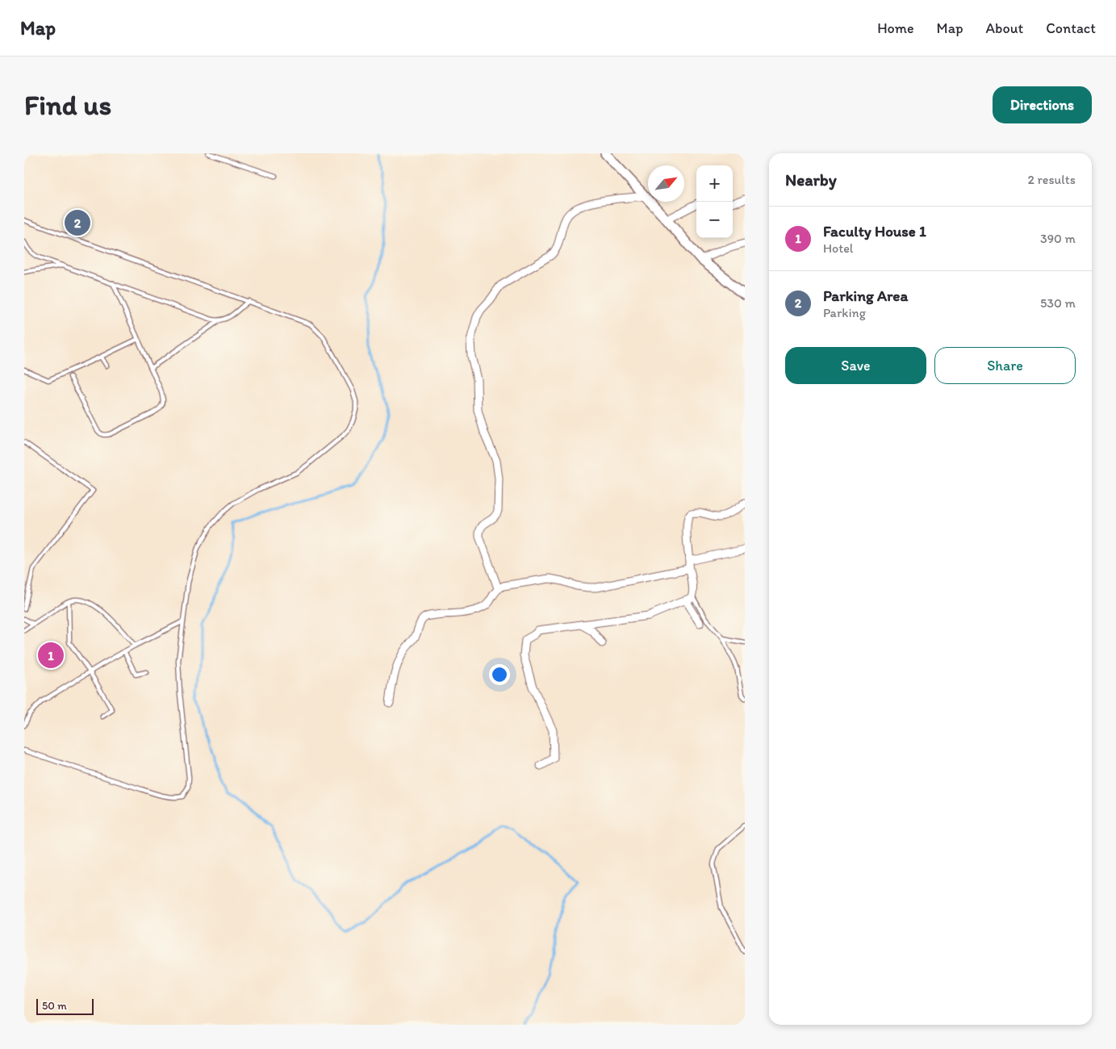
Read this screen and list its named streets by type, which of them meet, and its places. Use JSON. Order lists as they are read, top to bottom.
{
  "scale_bar": "50 m",
  "north": "top right",
  "page": {
    "header": "Map",
    "nav": [
      "Home",
      "Map",
      "About",
      "Contact"
    ],
    "buttons": [
      "Directions",
      ["Save", "Share"]
    ],
    "title": "Find us",
    "heading": ["Nearby", "2 results"],
    "map_buttons": ["+", "−"],
    "list": [
      {
        "mark": "1",
        "name": "Faculty House 1",
        "note": "Hotel",
        "value": "390 m"
      },
      {
        "mark": "2",
        "name": "Parking Area",
        "note": "Parking",
        "value": "530 m"
      }
    ],
    "pins": ["2", "1"],
    "scale": "50 m"
  }
}
